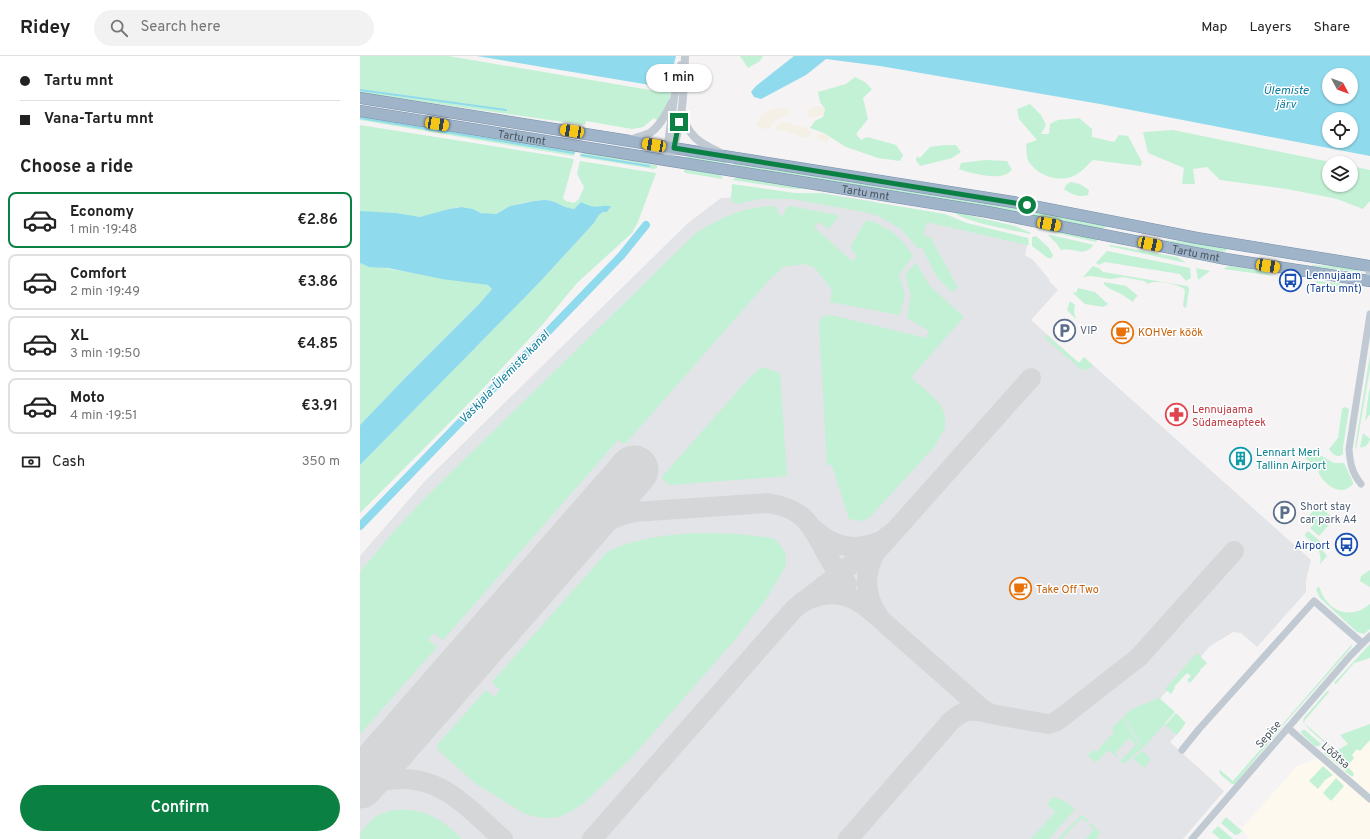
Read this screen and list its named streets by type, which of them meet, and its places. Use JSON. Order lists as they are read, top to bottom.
{
  "streets": {
    "highway": ["Tartu mnt"],
    "street": ["Sepise", "Lõõtsa"]
  },
  "crossings": [
    ["Sepise", "Lõõtsa"]
  ],
  "water": ["Ülemiste järv", "Vaskjala-Ülemiste kanal"],
  "places": {
    "bus stop": ["Lennujaam (Tartu mnt)", "Airport"],
    "parking": ["VIP", "Short stay car park A4"],
    "cafe": ["KOHVer köök", "Take Off Two"],
    "pharmacy": ["Lennujaama Südameapteek"],
    "building": ["Lennart Meri Tallinn Airport"]
  },
  "north": "bottom right",
  "page": {
    "header": "Ridey",
    "search": "Search here",
    "nav": ["Map", "Layers", "Share"],
    "banner": ["Tartu mnt", "Vana-Tartu mnt"],
    "bubble": "1 min",
    "heading": "Choose a ride",
    "list": [
      {
        "name": "Economy",
        "note": "1 min · 19:48",
        "value": "€2.86"
      },
      {
        "name": "Comfort",
        "note": "2 min · 19:49",
        "value": "€3.86"
      },
      {
        "name": "XL",
        "note": "3 min · 19:50",
        "value": "€4.85"
      },
      {
        "name": "Moto",
        "note": "4 min · 19:51",
        "value": "€3.91"
      }
    ],
    "pay": ["Cash", "350 m"],
    "buttons": "Confirm"
  }
}
